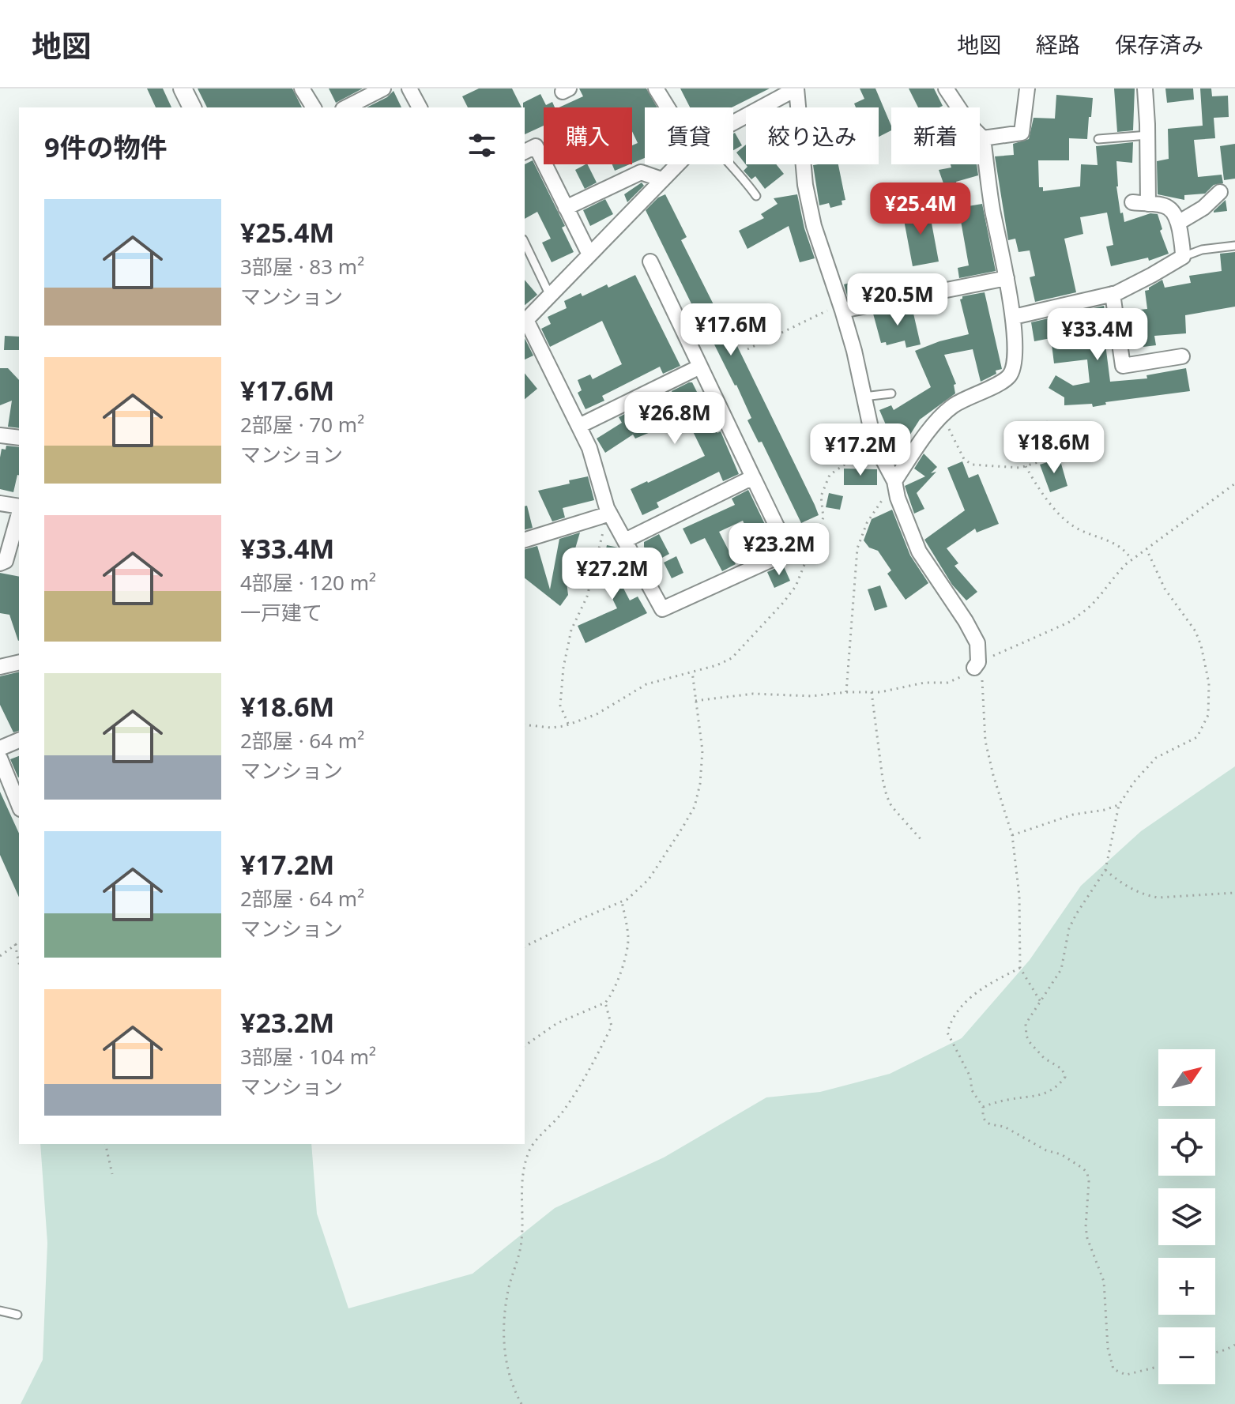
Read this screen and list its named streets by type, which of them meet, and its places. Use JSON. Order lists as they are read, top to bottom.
{
  "north": "top right",
  "page": {
    "header": "地図",
    "nav": ["地図", "経路", "保存済み"],
    "chip": [
      "購入",
      "賃貸",
      "絞り込み",
      "新着"
    ],
    "heading": "9件の物件",
    "price": [
      "¥25.4M",
      "¥20.5M",
      "¥17.6M",
      "¥33.4M",
      "¥26.8M",
      "¥18.6M",
      "¥17.2M",
      "¥23.2M",
      "¥27.2M"
    ],
    "list": [
      {
        "name": "¥25.4M",
        "note": "3部屋 · 83 m² · マンション"
      },
      {
        "name": "¥17.6M",
        "note": "2部屋 · 70 m² · マンション"
      },
      {
        "name": "¥33.4M",
        "note": "4部屋 · 120 m² · 一戸建て"
      },
      {
        "name": "¥18.6M",
        "note": "2部屋 · 64 m² · マンション"
      },
      {
        "name": "¥17.2M",
        "note": "2部屋 · 64 m² · マンション"
      },
      {
        "name": "¥23.2M",
        "note": "3部屋 · 104 m² · マンション"
      }
    ],
    "map_buttons": ["+", "−"]
  }
}
